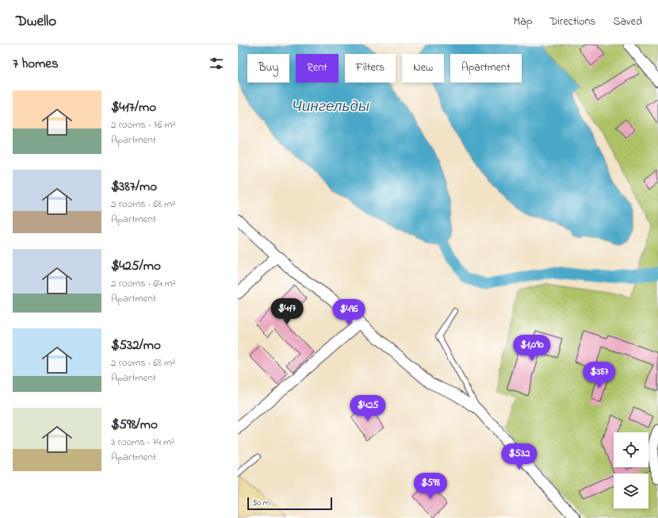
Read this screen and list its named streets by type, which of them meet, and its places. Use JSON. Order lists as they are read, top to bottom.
{
  "water": ["Чингельды"],
  "scale_bar": "50 m",
  "page": {
    "header": "Dwello",
    "nav": ["Map", "Directions", "Saved"],
    "heading": "7 homes",
    "chip": [
      "Buy",
      "Rent",
      "Filters",
      "New",
      "Apartment"
    ],
    "list": [
      {
        "name": "$417/mo",
        "note": "2 rooms · 76 m² · Apartment"
      },
      {
        "name": "$387/mo",
        "note": "2 rooms · 68 m² · Apartment"
      },
      {
        "name": "$425/mo",
        "note": "2 rooms · 64 m² · Apartment"
      },
      {
        "name": "$532/mo",
        "note": "2 rooms · 68 m² · Apartment"
      },
      {
        "name": "$598/mo",
        "note": "3 rooms · 74 m² · Apartment"
      }
    ],
    "price": [
      "$417",
      "$496",
      "$1,090",
      "$387",
      "$425",
      "$532",
      "$598"
    ],
    "scale": "50 m"
  }
}
